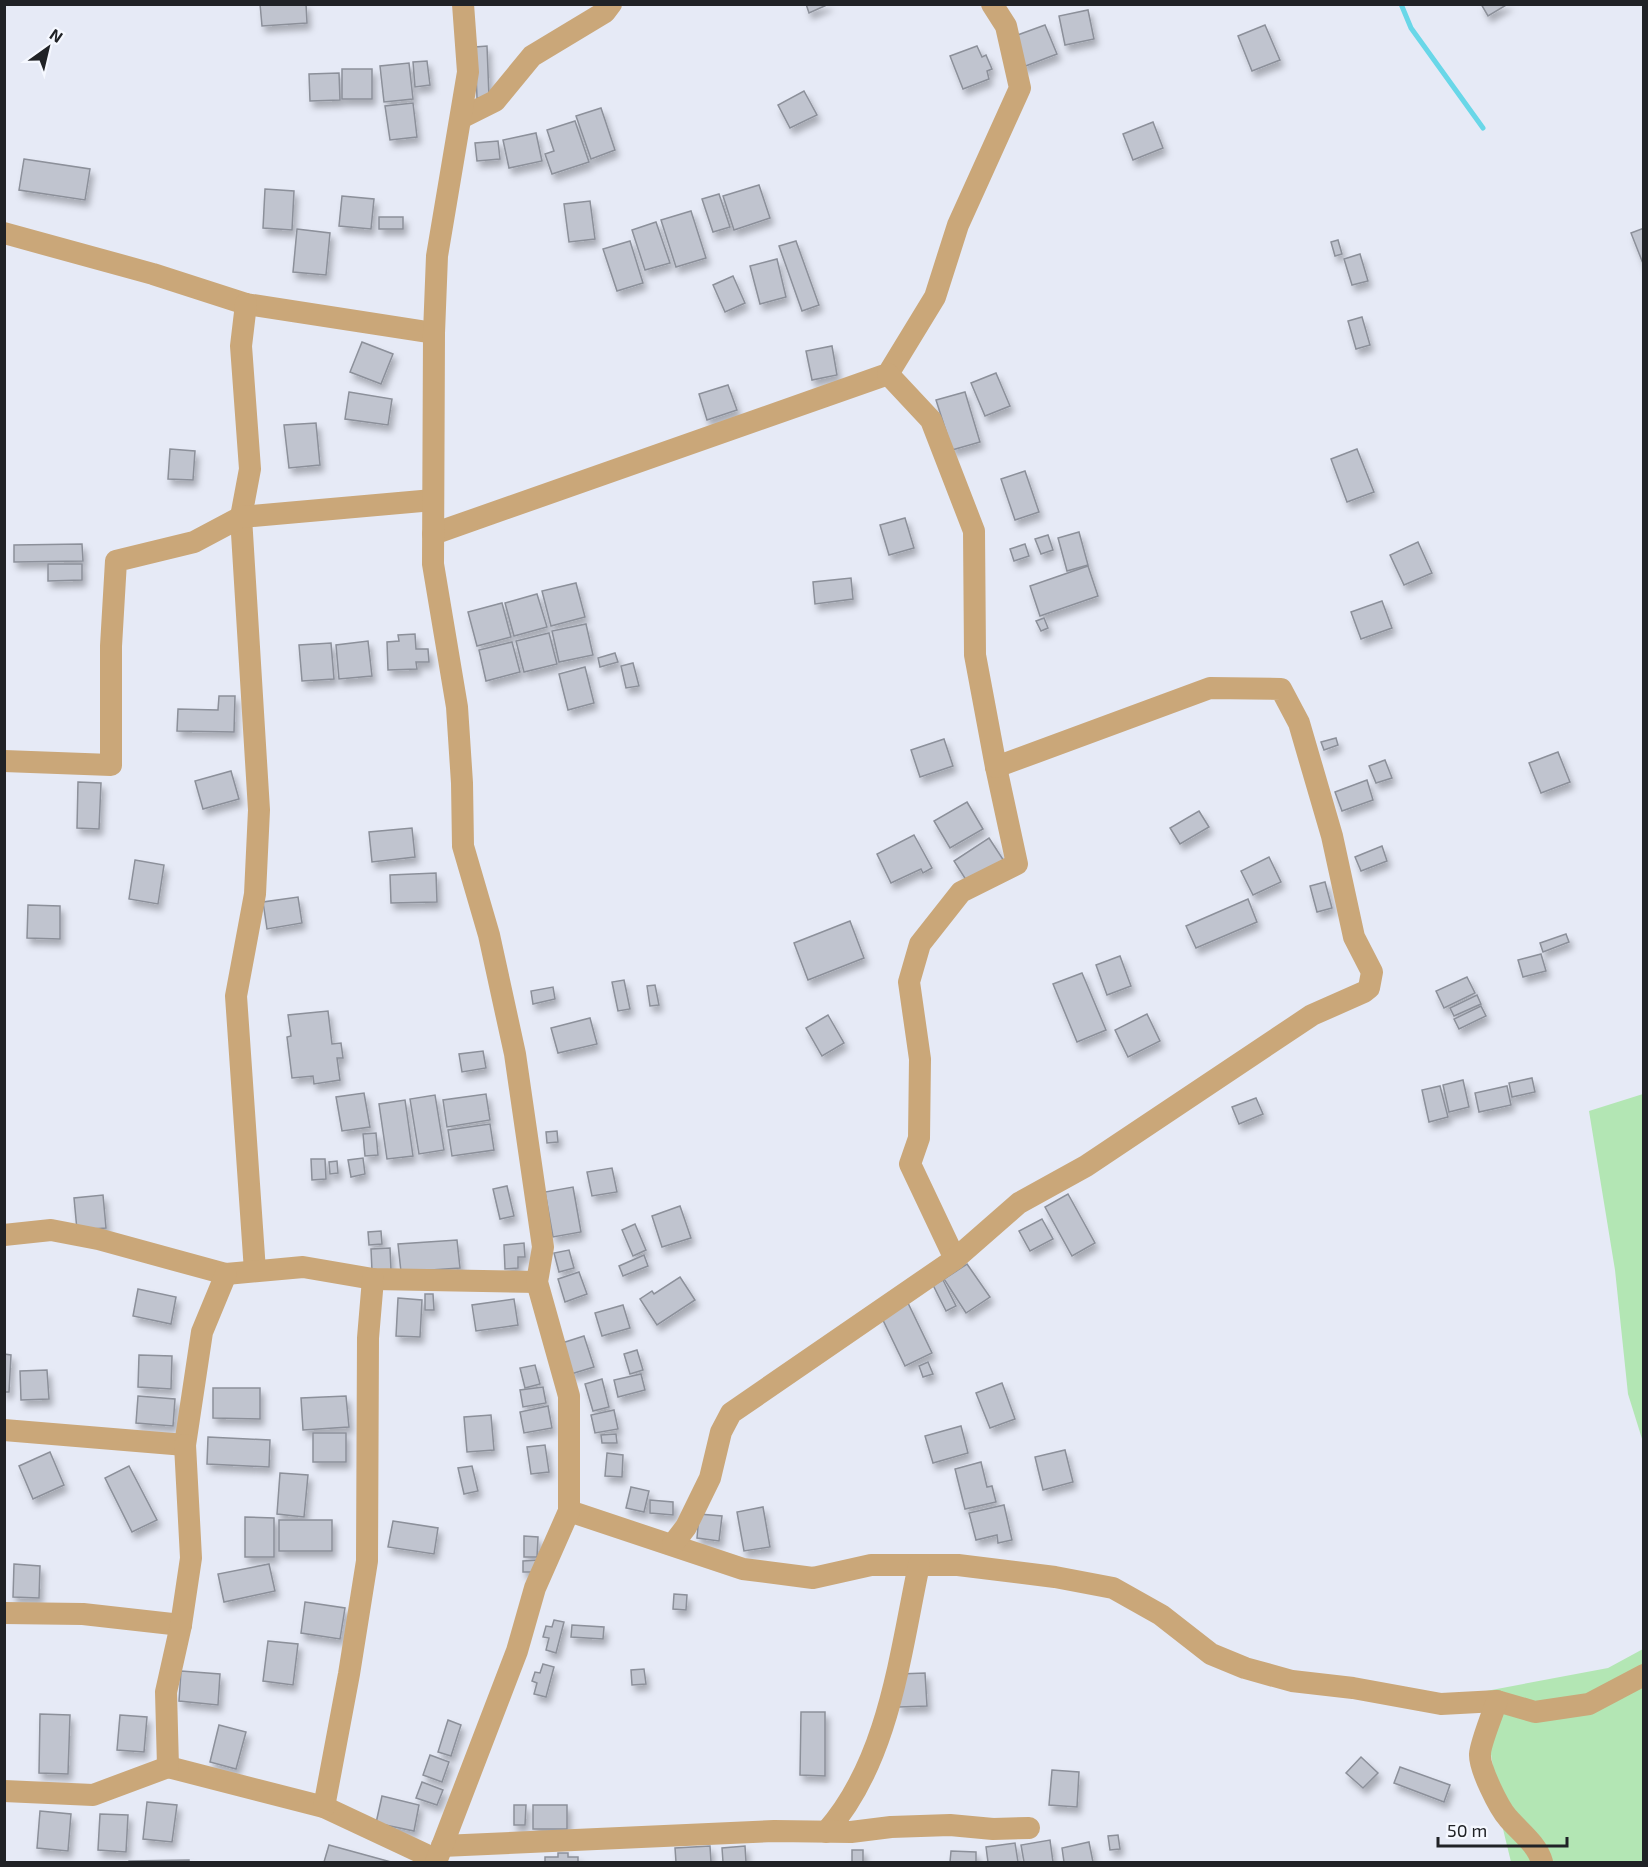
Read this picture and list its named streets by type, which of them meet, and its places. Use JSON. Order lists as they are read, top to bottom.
{
  "scale_bar": "50 m",
  "north": "top right"
}
